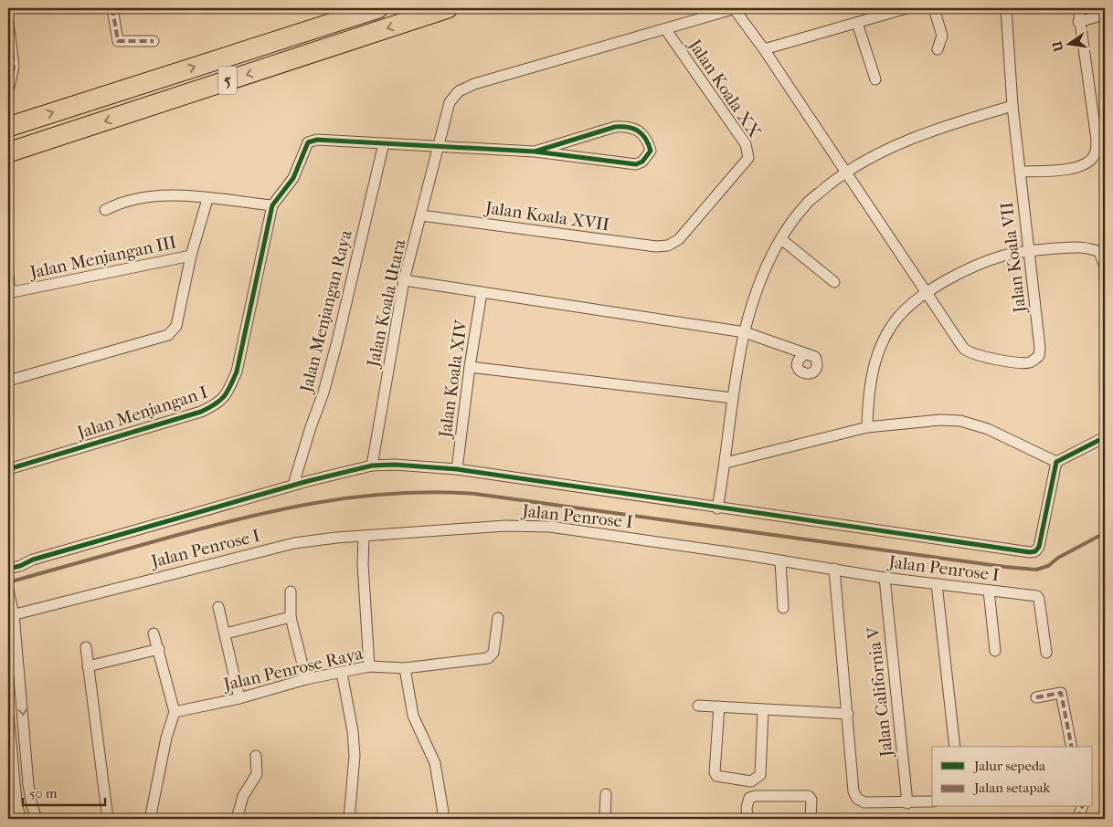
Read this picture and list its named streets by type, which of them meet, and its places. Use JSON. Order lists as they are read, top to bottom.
{
  "streets": {
    "highway": ["5"],
    "street": [
      "Jalan Koala XX",
      "Jalan Koala XVII",
      "Jalan Menjangan III",
      "Jalan Koala VII",
      "Jalan Koala Utara",
      "Jalan Menjangan Raya",
      "Jalan Koala XIV",
      "Jalan Menjangan I",
      "Jalan Penrose I",
      "Jalan Penrose Raya",
      "Jalan California V"
    ]
  },
  "crossings": [
    ["Jalan Koala XX", "Jalan Koala XVII"],
    ["Jalan Koala XX", "Jalan Koala Utara"],
    ["Jalan Koala XVII", "Jalan Koala Utara"],
    ["Jalan Koala VII", "Jalan Koala Utara"],
    ["Jalan Penrose I", "Jalan California V"]
  ],
  "legend": ["Jalur sepeda", "Jalan setapak"],
  "scale_bar": "50 m",
  "north": "left"
}
